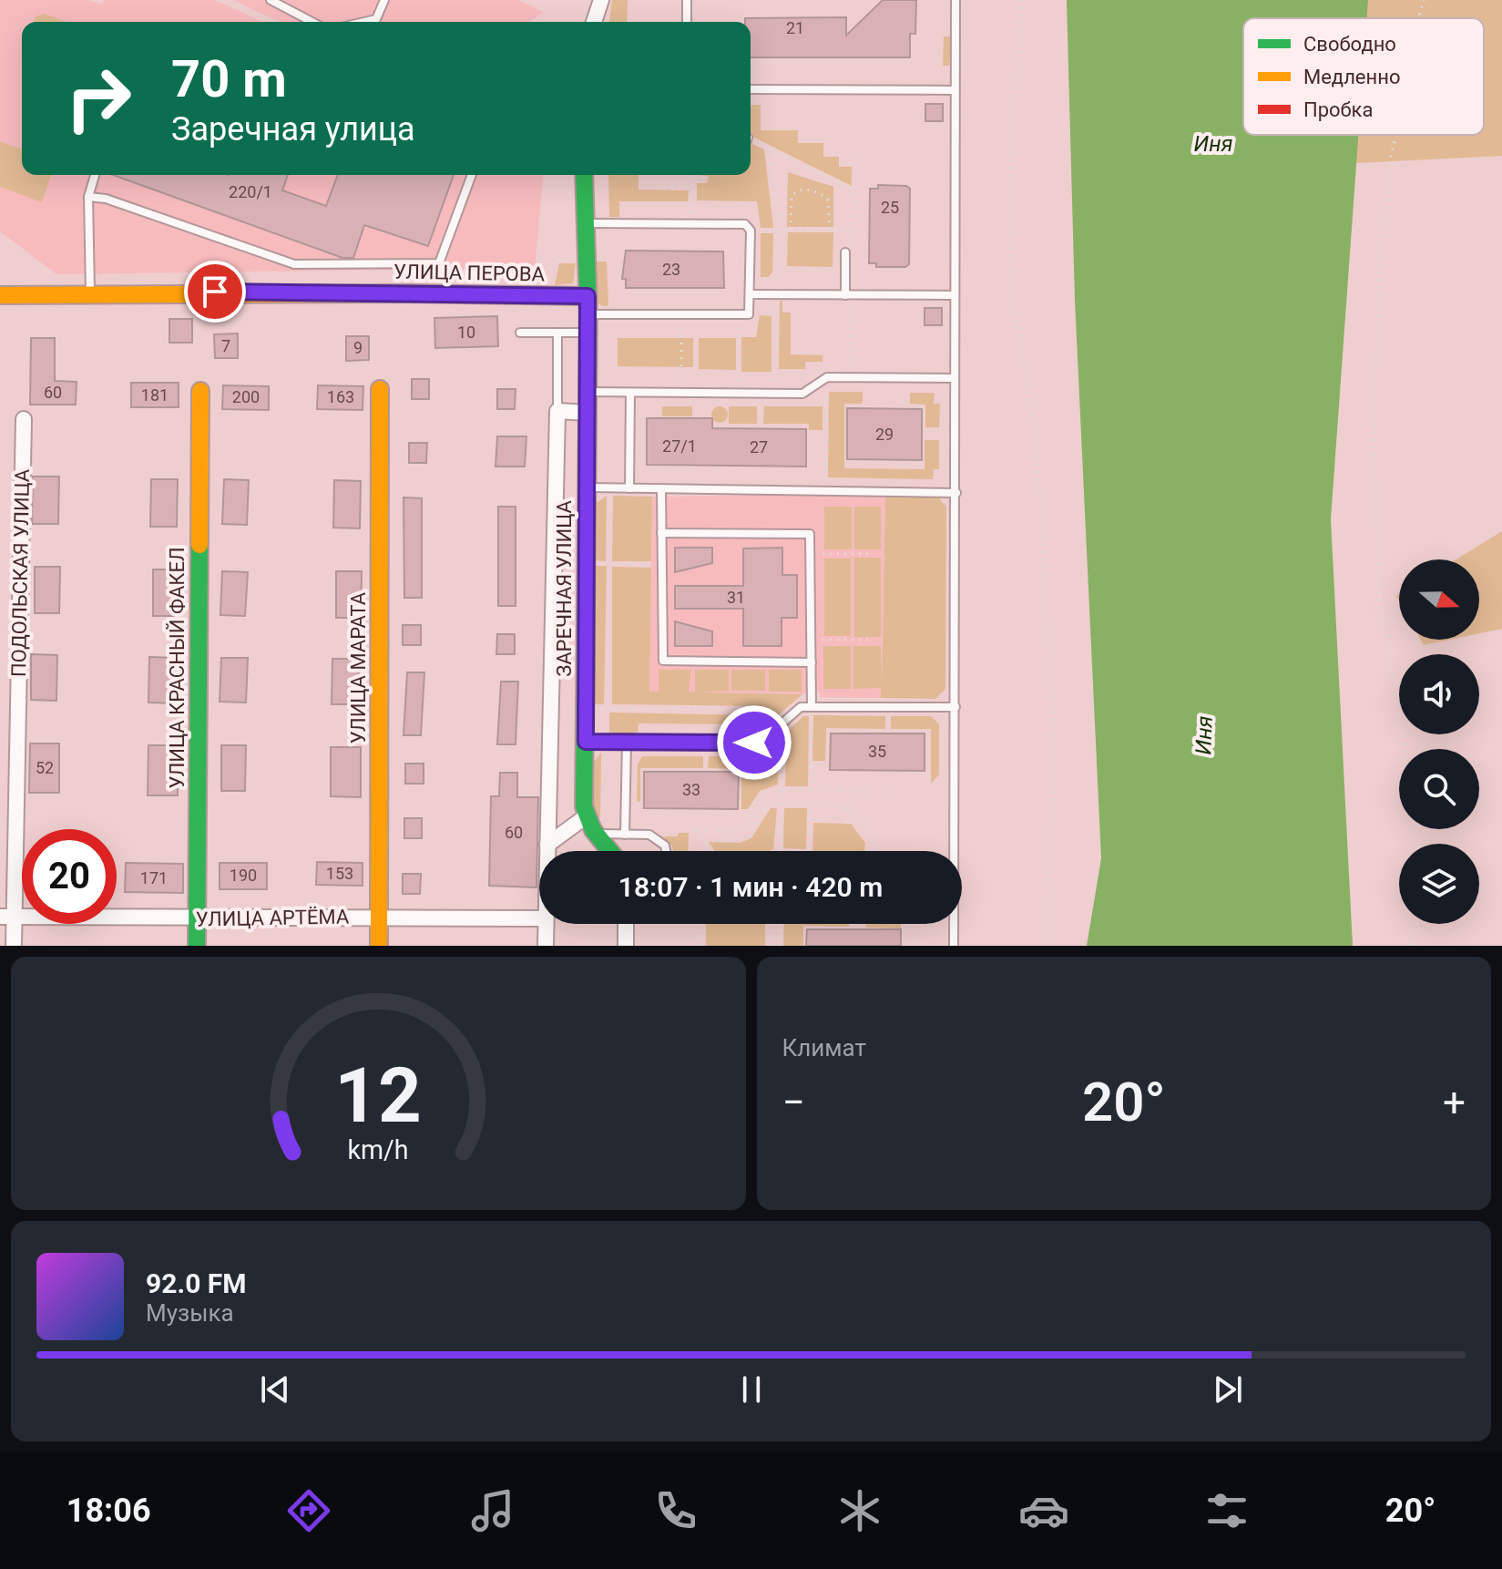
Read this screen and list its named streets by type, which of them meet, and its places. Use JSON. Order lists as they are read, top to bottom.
{
  "streets": {
    "street": [
      "УЛИЦА ПЕРОВА",
      "ПОДОЛЬСКАЯ УЛИЦА",
      "ЗАРЕЧНАЯ УЛИЦА",
      "УЛИЦА КРАСНЫЙ ФАКЕЛ",
      "УЛИЦА МАРАТА",
      "УЛИЦА АРТЁМА"
    ]
  },
  "crossings": [
    ["УЛИЦА ПЕРОВА", "ЗАРЕЧНАЯ УЛИЦА"],
    ["ПОДОЛЬСКАЯ УЛИЦА", "УЛИЦА АРТЁМА"],
    ["УЛИЦА КРАСНЫЙ ФАКЕЛ", "УЛИЦА АРТЁМА"],
    ["УЛИЦА МАРАТА", "УЛИЦА АРТЁМА"]
  ],
  "water": ["Иня"],
  "house_numbers": [
    "21",
    "220/1",
    "25",
    "23",
    "10",
    "7",
    "9",
    "60",
    "181",
    "200",
    "163",
    "29",
    "27/1",
    "27",
    "31",
    "35",
    "52",
    "33",
    "60",
    "153",
    "190",
    "171"
  ],
  "legend": ["Свободно", "Медленно", "Пробка"],
  "north": "right",
  "page": {
    "turn": ["70 m", "Заречная улица"],
    "limit": "20",
    "trip": "18:07 · 1 мин · 420 m",
    "tile": "Климат",
    "heat": ["−", "20°", "+"],
    "song": ["92.0 FM", "Музыка"],
    "tabs": ["18:06", "20°"],
    "gauge": ["12", "km/h"]
  }
}
